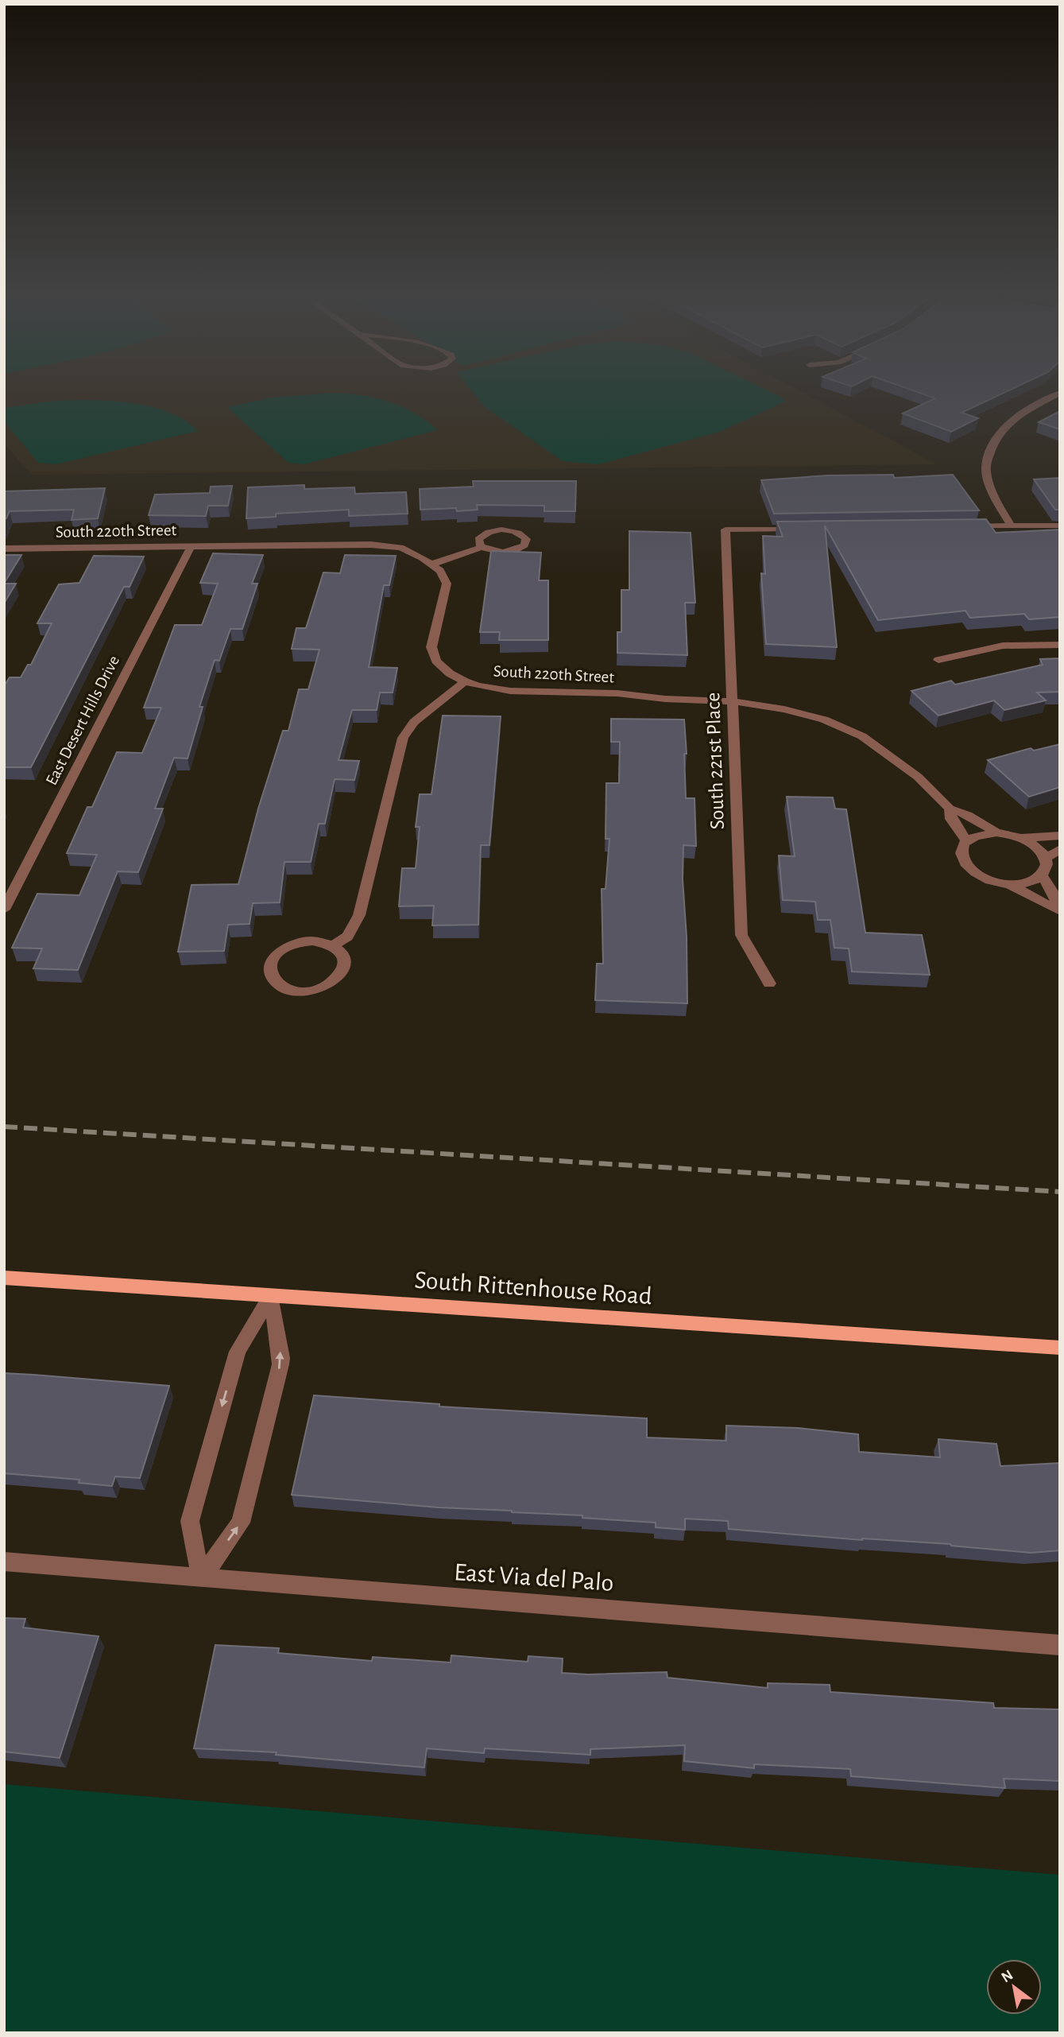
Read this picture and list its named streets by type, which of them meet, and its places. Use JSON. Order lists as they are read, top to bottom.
{
  "streets": {
    "main road": ["South Rittenhouse Road"],
    "street": [
      "South 220th Street",
      "East Desert Hills Drive",
      "South 221st Place",
      "East Via del Palo"
    ]
  },
  "crossings": [
    ["South 220th Street", "East Desert Hills Drive"],
    ["South 220th Street", "South 221st Place"]
  ],
  "north": "top left"
}
